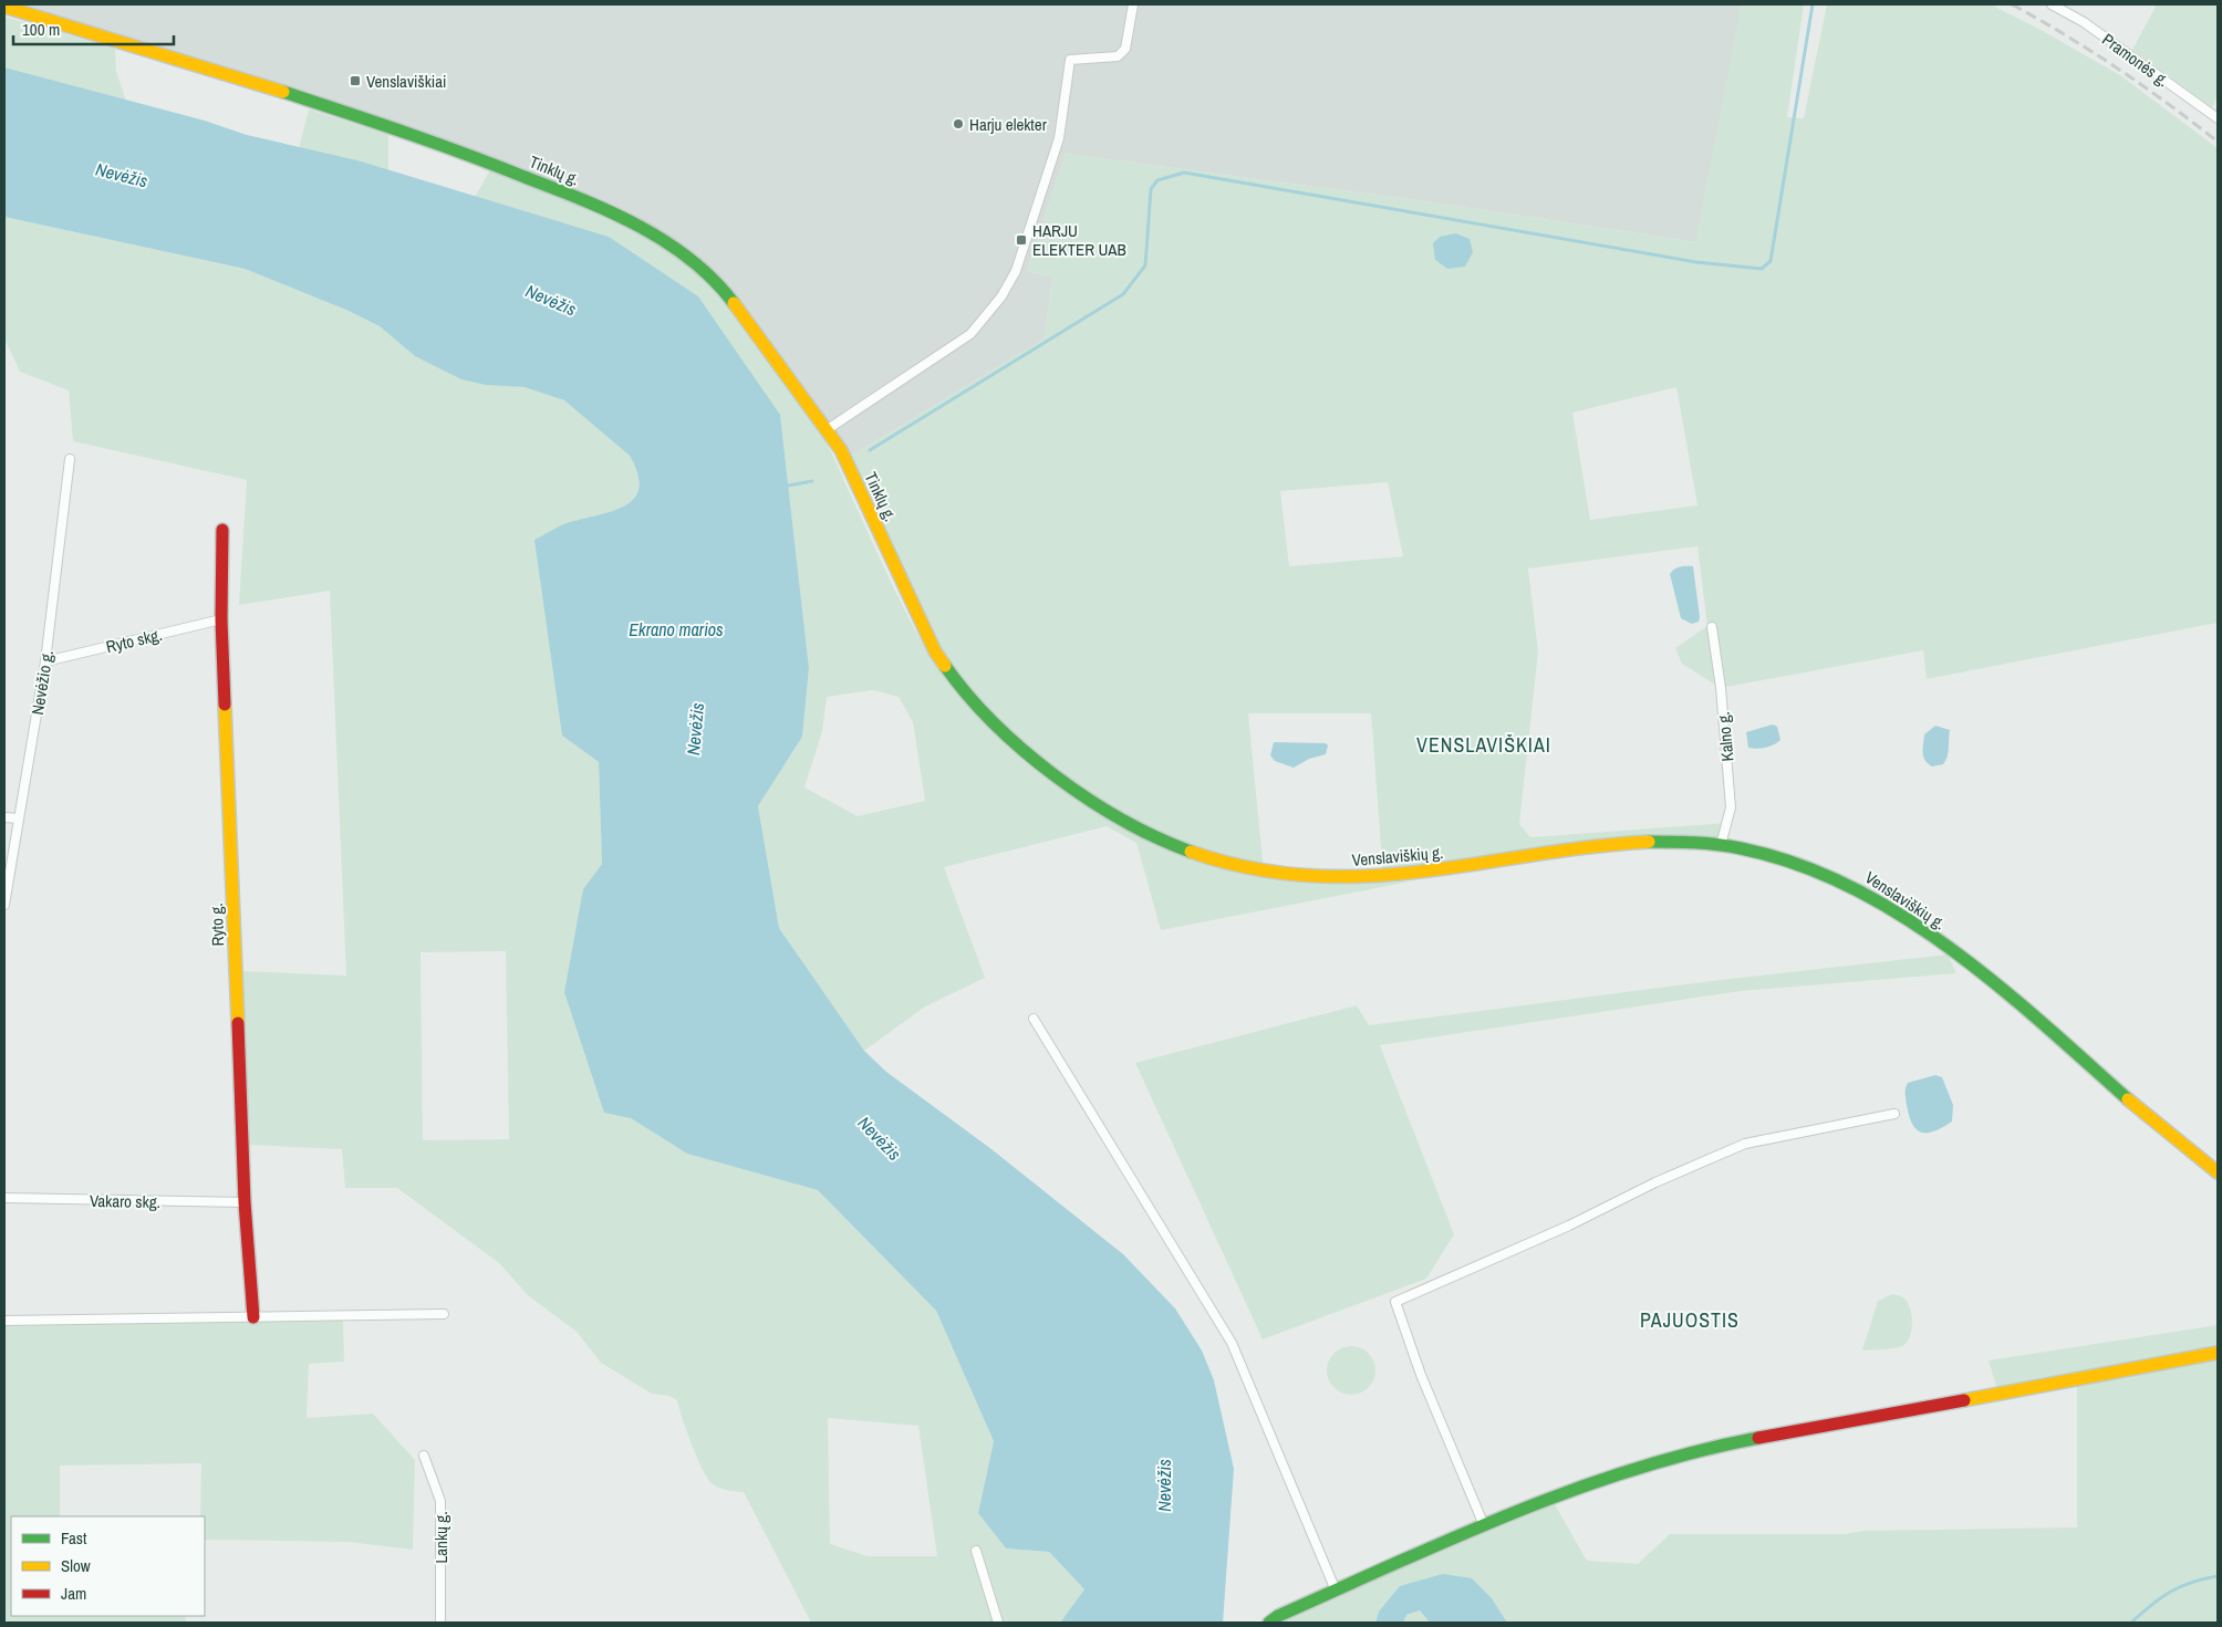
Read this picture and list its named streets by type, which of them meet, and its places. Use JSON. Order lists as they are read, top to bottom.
{
  "streets": {
    "main road": ["Tinklų g.", "Venslaviškių g.", "Ryto g."],
    "street": [
      "Pramonės g.",
      "Ryto skg.",
      "Nevėžio g.",
      "Kalno g.",
      "Vakaro skg.",
      "Lankų g."
    ]
  },
  "crossings": [
    ["Tinklų g.", "Venslaviškių g."],
    ["Ryto skg.", "Nevėžio g."],
    ["Ryto skg.", "Ryto g."],
    ["Kalno g.", "Venslaviškių g."],
    ["Ryto g.", "Vakaro skg."]
  ],
  "districts": ["VENSLAVIŠKIAI", "PAJUOSTIS"],
  "water": ["Nevėžis", "Ekrano marios"],
  "places": {
    "transit": ["Venslaviškiai", "HARJU ELEKTER UAB"],
    "other": ["Harju elekter"]
  },
  "legend": ["Fast", "Slow", "Jam"],
  "scale_bar": "100 m"
}
